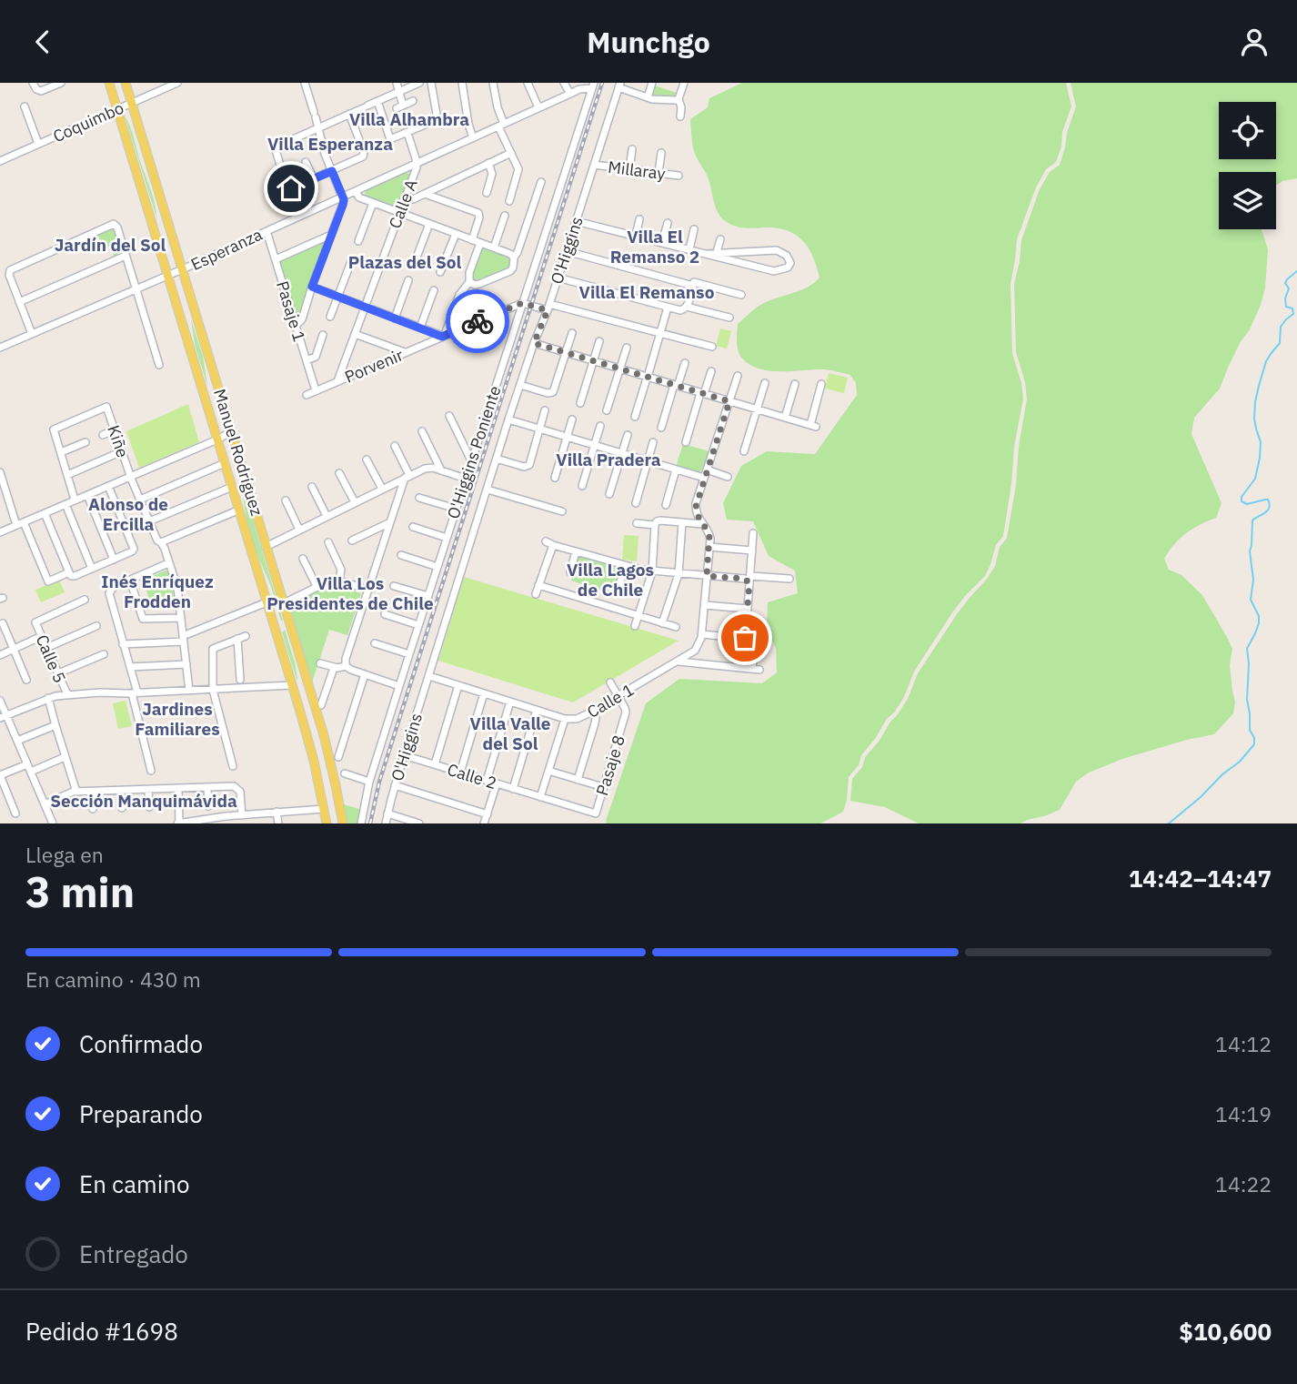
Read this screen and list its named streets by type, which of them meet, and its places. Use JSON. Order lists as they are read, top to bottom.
{
  "streets": {
    "main road": ["Manuel Rodríguez"],
    "street": [
      "Coquimbo",
      "Millaray",
      "Calle A",
      "Esperanza",
      "O'Higgins",
      "Pasaje 1",
      "Porvenir",
      "Kiñe",
      "O'Higgins Poniente",
      "Calle 5",
      "Calle 1",
      "Pasaje 8",
      "Calle 2"
    ]
  },
  "crossings": [
    ["Coquimbo", "Manuel Rodríguez"],
    ["Millaray", "O'Higgins"],
    ["Calle A", "Esperanza"],
    ["Calle A", "Porvenir"],
    ["Esperanza", "Pasaje 1"],
    ["Esperanza", "Manuel Rodríguez"],
    ["Esperanza", "O'Higgins Poniente"],
    ["O'Higgins", "Calle 1"],
    ["O'Higgins", "Calle 2"],
    ["Pasaje 1", "Porvenir"],
    ["Porvenir", "O'Higgins Poniente"],
    ["Calle 1", "Pasaje 8"],
    ["Pasaje 8", "Calle 2"]
  ],
  "districts": [
    "Villa Alhambra",
    "Villa Esperanza",
    "Villa El Remanso 2",
    "Jardín del Sol",
    "Plazas del Sol",
    "Villa El Remanso",
    "Villa Pradera",
    "Alonso de Ercilla",
    "Villa Lagos de Chile",
    "Inés Enríquez Frodden",
    "Villa Los Presidentes de Chile",
    "Jardines Familiares",
    "Villa Valle del Sol",
    "Sección Manquimávida"
  ],
  "page": {
    "header": "Munchgo",
    "heading": ["3 min", "Llega en", "14:42–14:47"],
    "panel": ["Pedido #1698", "$10,600"],
    "bar": "En camino · 430 m",
    "list": [
      ["Confirmado", "14:12"],
      ["Preparando", "14:19"],
      ["En camino", "14:22"],
      "Entregado"
    ]
  }
}
